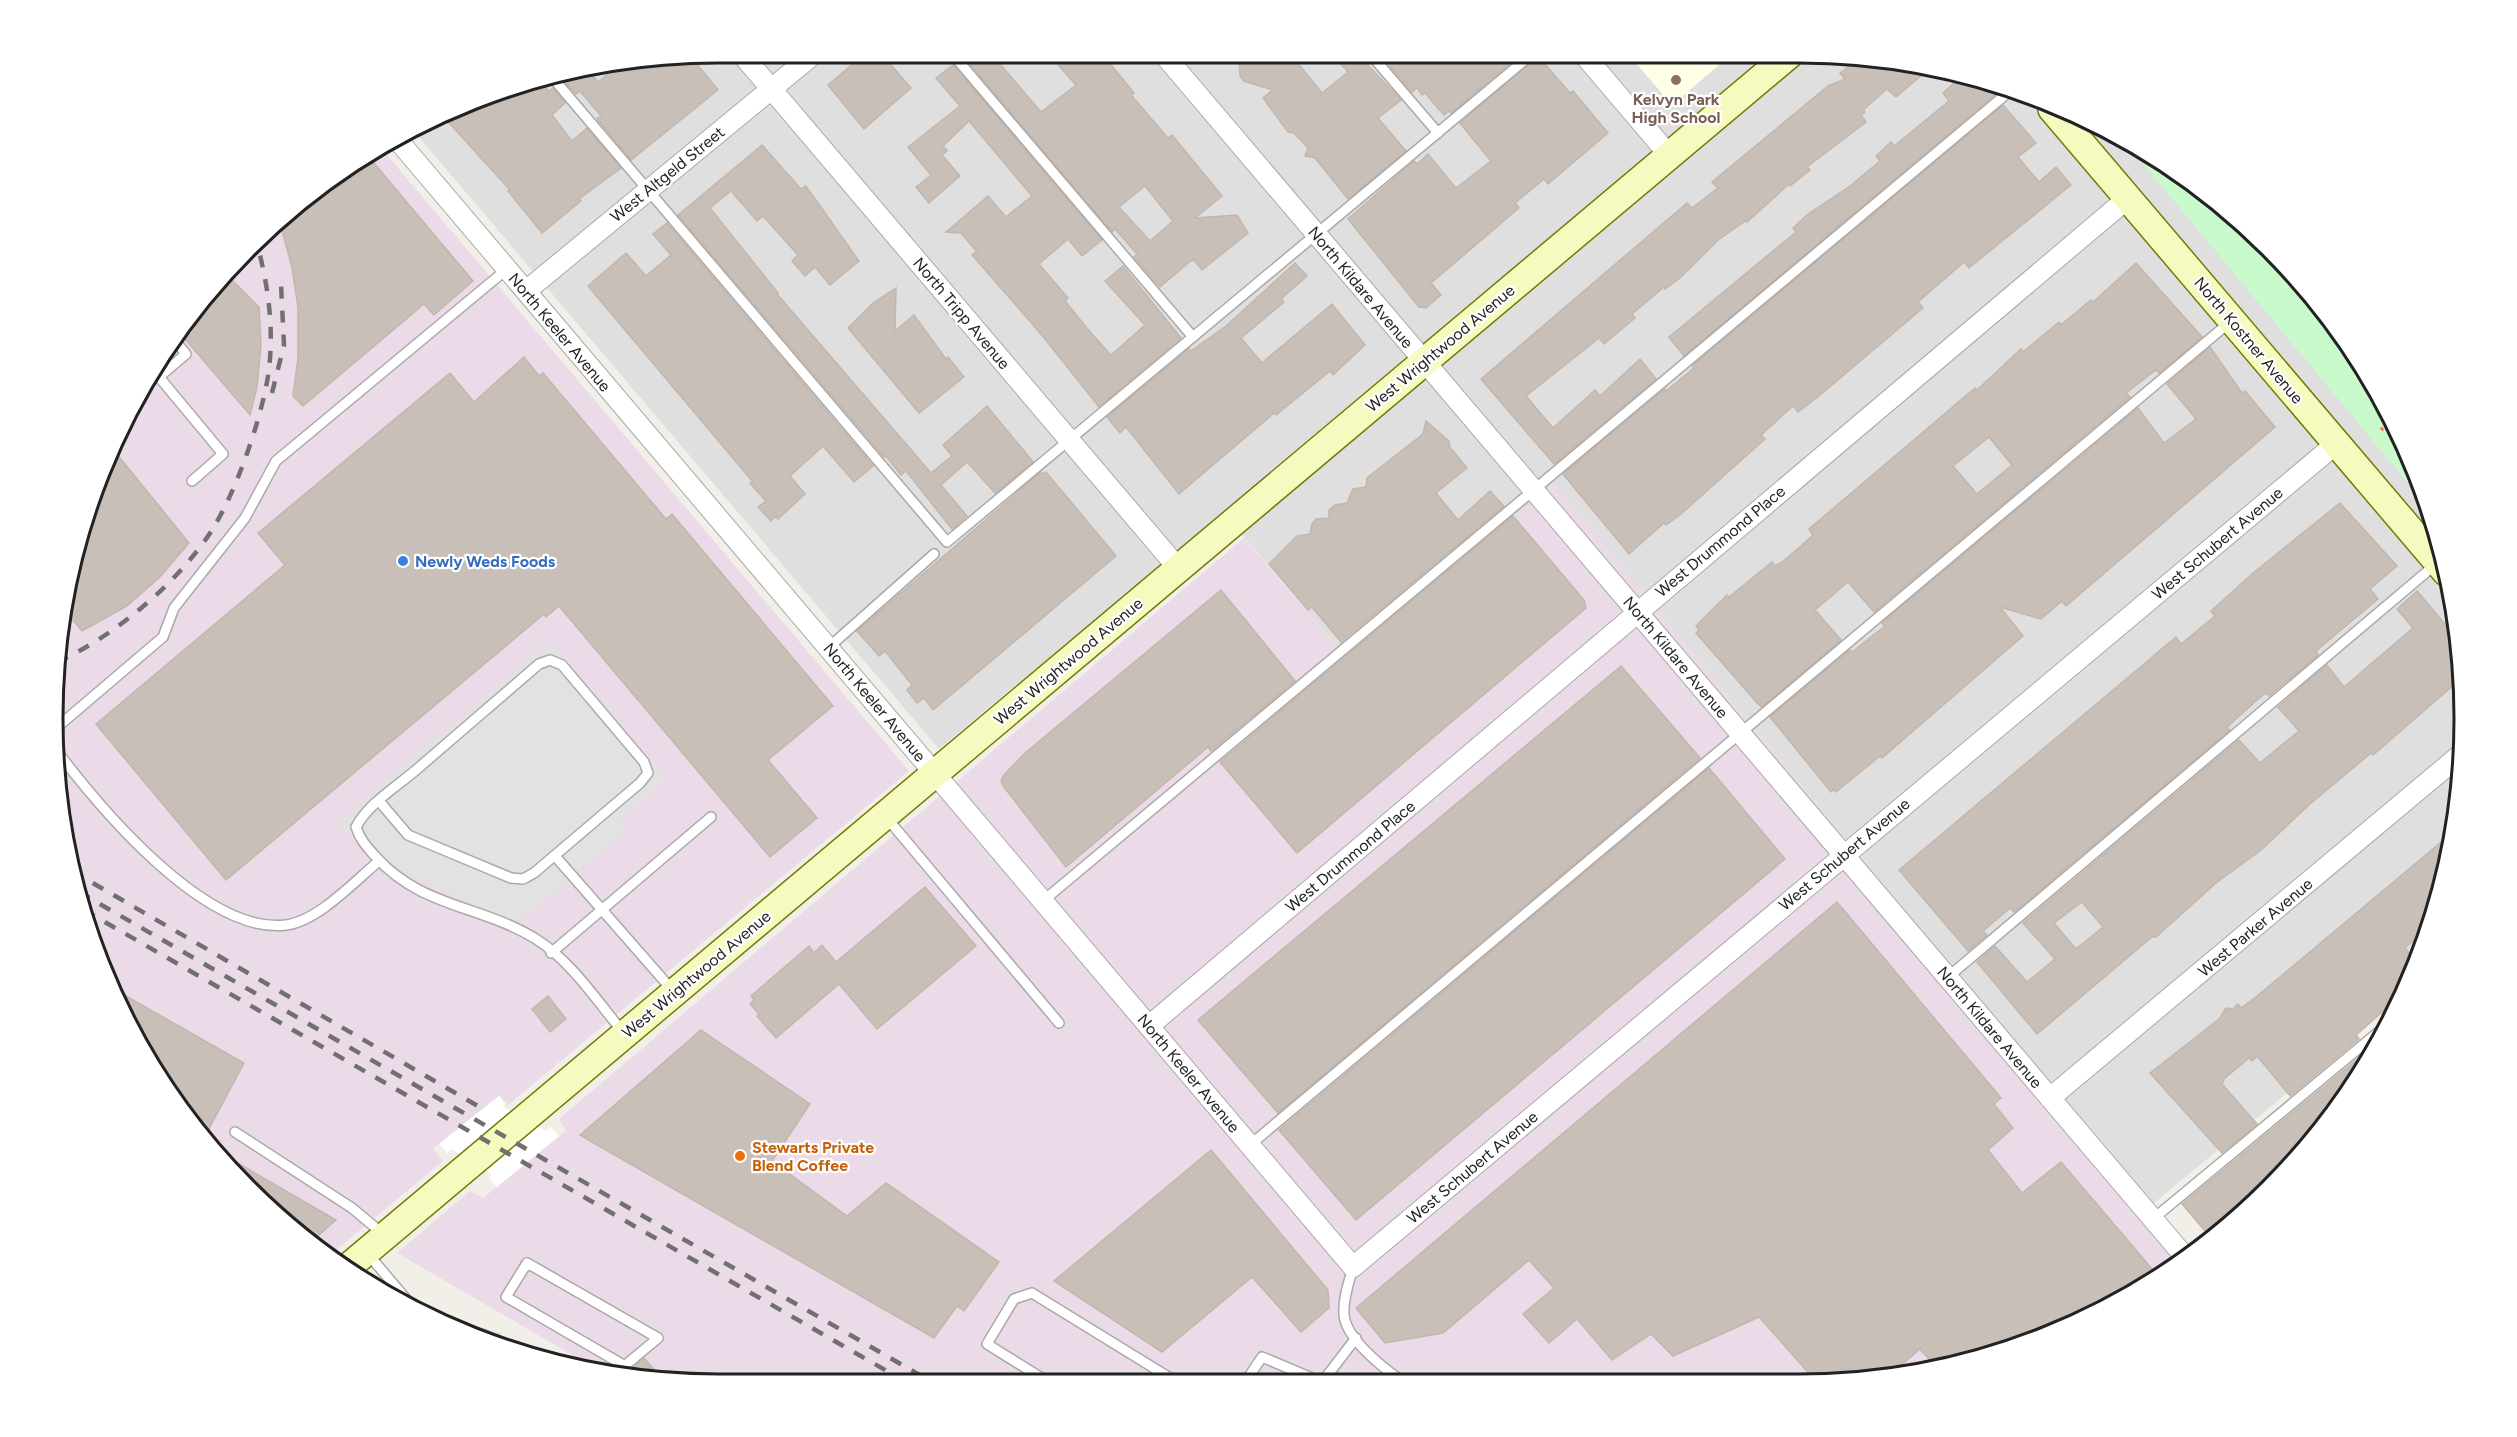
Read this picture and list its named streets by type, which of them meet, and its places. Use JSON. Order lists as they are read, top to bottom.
{
  "streets": {
    "street": [
      "West Altgeld Street",
      "North Kildare Avenue",
      "North Tripp Avenue",
      "North Keeler Avenue",
      "North Kostner Avenue",
      "West Wrightwood Avenue",
      "West Drummond Place",
      "West Schubert Avenue",
      "West Parker Avenue"
    ]
  },
  "crossings": [
    ["West Altgeld Street", "North Tripp Avenue"],
    ["West Altgeld Street", "North Keeler Avenue"],
    ["North Kildare Avenue", "West Wrightwood Avenue"],
    ["North Kildare Avenue", "West Drummond Place"],
    ["North Kildare Avenue", "West Schubert Avenue"],
    ["North Kildare Avenue", "West Parker Avenue"],
    ["North Tripp Avenue", "West Wrightwood Avenue"],
    ["North Keeler Avenue", "West Wrightwood Avenue"],
    ["North Keeler Avenue", "West Drummond Place"],
    ["North Keeler Avenue", "West Schubert Avenue"],
    ["North Kostner Avenue", "West Drummond Place"],
    ["North Kostner Avenue", "West Schubert Avenue"]
  ],
  "places": ["Kelvyn Park High School", "Newly Weds Foods", "Stewarts Private Blend Coffee"]
}
